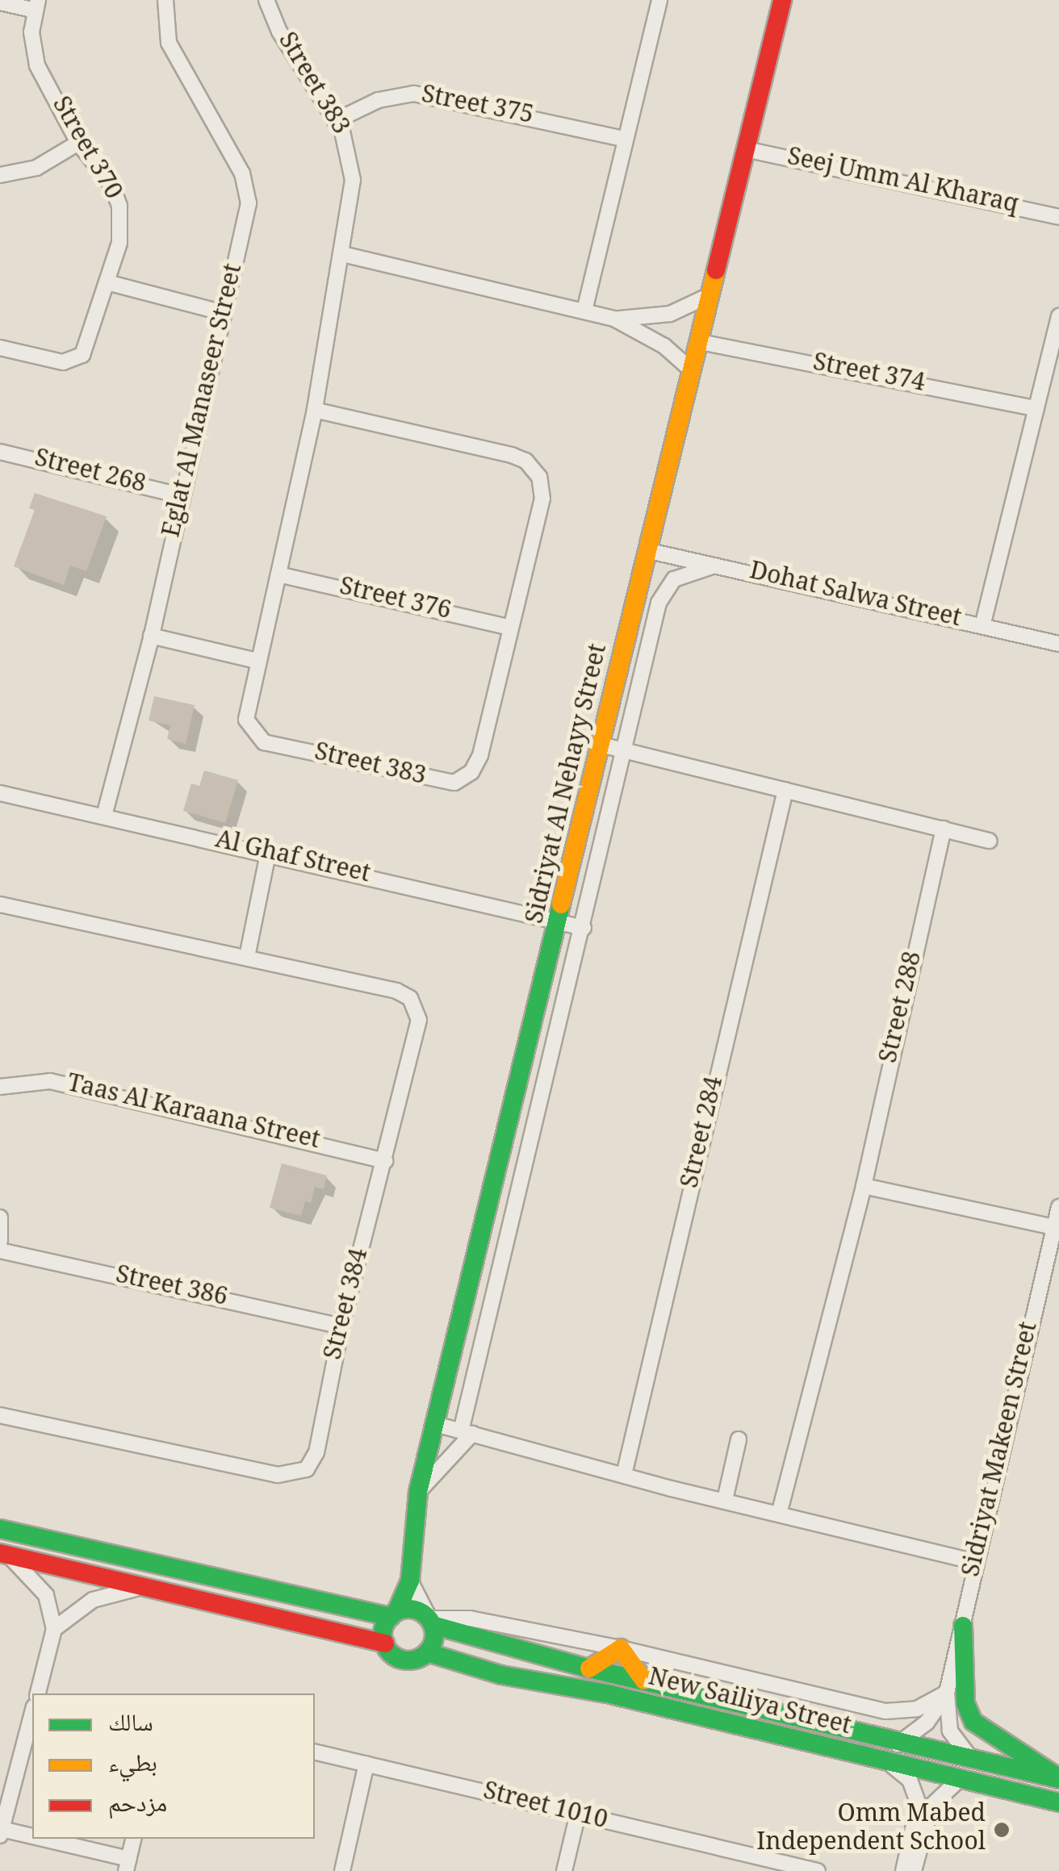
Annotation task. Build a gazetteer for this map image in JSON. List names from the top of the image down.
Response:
{
  "streets": {
    "street": [
      "Street 383",
      "Street 375",
      "Street 370",
      "Seej Umm Al Kharaq",
      "Street 374",
      "Eglat Al Manaseer Street",
      "Street 268",
      "Dohat Salwa Street",
      "Street 376",
      "Sidriyat Al Nehayy Street",
      "Al Ghaf Street",
      "Street 288",
      "Taas Al Karaana Street",
      "Street 284",
      "Street 386",
      "Street 384",
      "Sidriyat Makeen Street",
      "New Sailiya Street",
      "Street 1010"
    ]
  },
  "crossings": [
    ["Street 383", "Street 375"],
    ["Street 383", "Street 376"],
    ["Seej Umm Al Kharaq", "Sidriyat Al Nehayy Street"],
    ["Street 374", "Sidriyat Al Nehayy Street"],
    ["Eglat Al Manaseer Street", "Street 268"],
    ["Eglat Al Manaseer Street", "Al Ghaf Street"],
    ["Dohat Salwa Street", "Sidriyat Al Nehayy Street"],
    ["Sidriyat Al Nehayy Street", "Al Ghaf Street"],
    ["Sidriyat Al Nehayy Street", "New Sailiya Street"],
    ["Taas Al Karaana Street", "Street 384"],
    ["Street 386", "Street 384"],
    ["Sidriyat Makeen Street", "New Sailiya Street"]
  ],
  "places": ["Omm Mabed Independent School"],
  "legend": ["سالك", "بطيء", "مزدحم"]
}
